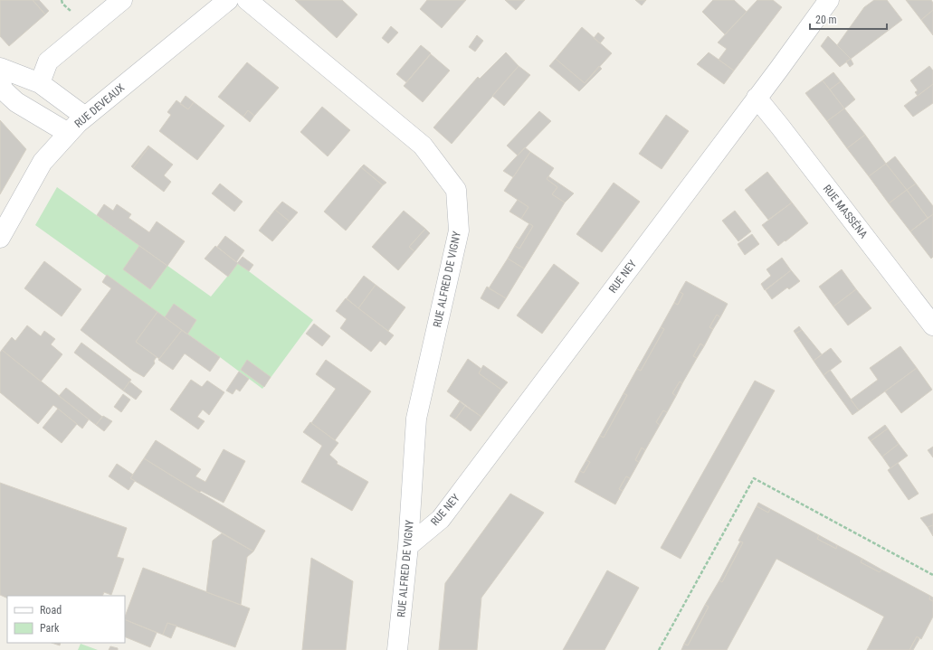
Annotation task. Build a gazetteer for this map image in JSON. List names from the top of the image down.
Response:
{
  "streets": {
    "street": [
      "RUE DEVEAUX",
      "RUE MASSÉNA",
      "RUE NEY",
      "RUE ALFRED DE VIGNY"
    ]
  },
  "crossings": [
    ["RUE MASSÉNA", "RUE NEY"],
    ["RUE NEY", "RUE ALFRED DE VIGNY"]
  ],
  "legend": ["Road", "Park"],
  "scale_bar": "20 m"
}
